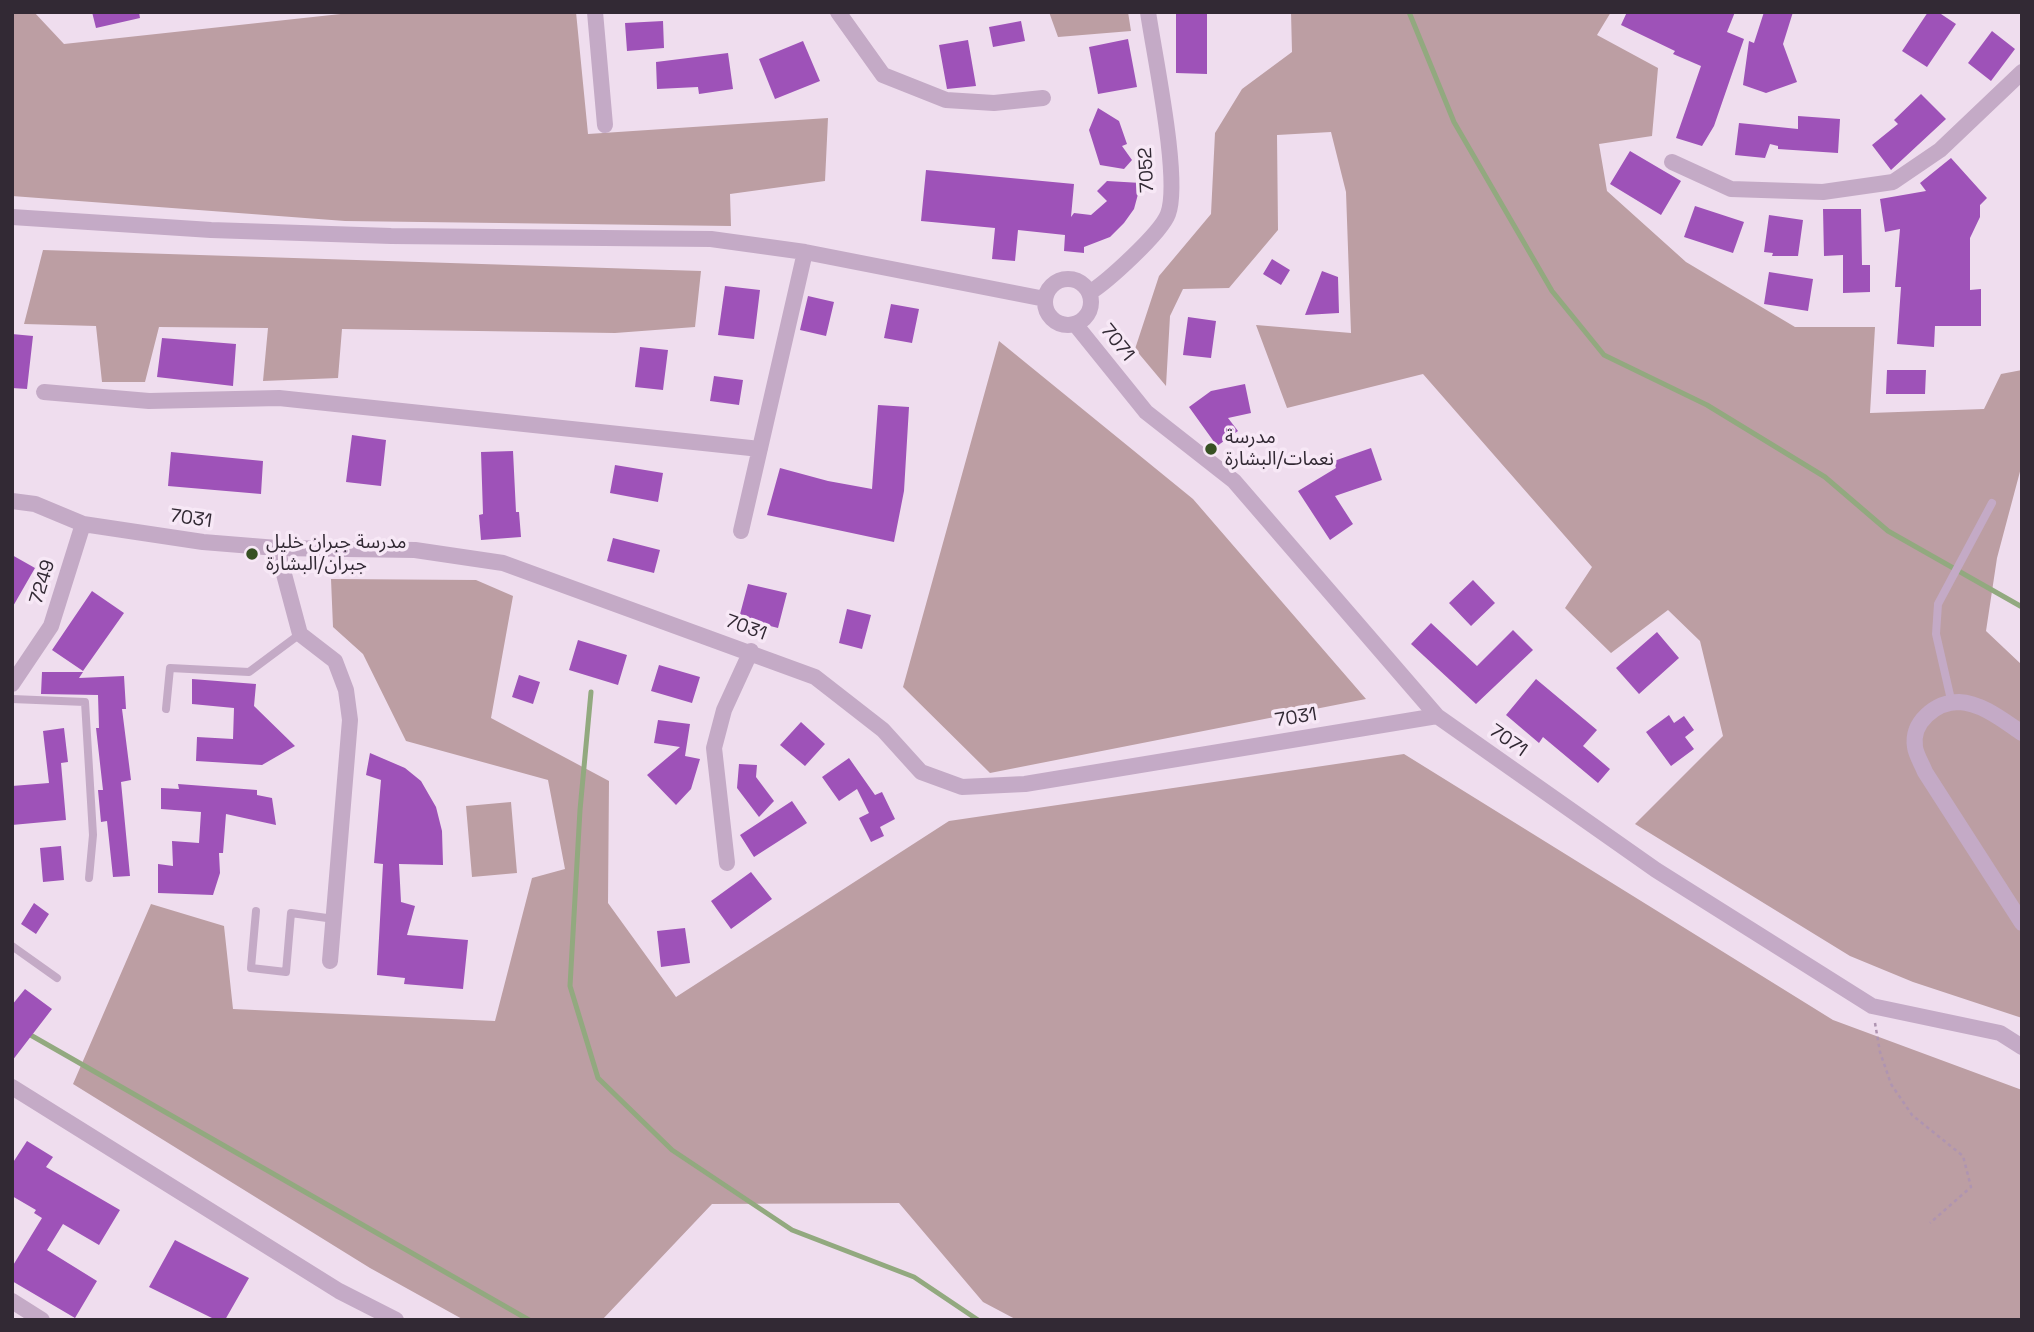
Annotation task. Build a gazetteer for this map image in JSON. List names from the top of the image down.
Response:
{
  "streets": {
    "street": [
      "7052",
      "7071",
      "7031",
      "7249"
    ]
  },
  "crossings": [
    ["7052", "7071"],
    ["7071", "7031"],
    ["7031", "7249"]
  ],
  "places": ["مدرسة نعمات/البشارة", "مدرسة جبران خليل جبران/البشارة"]
}
